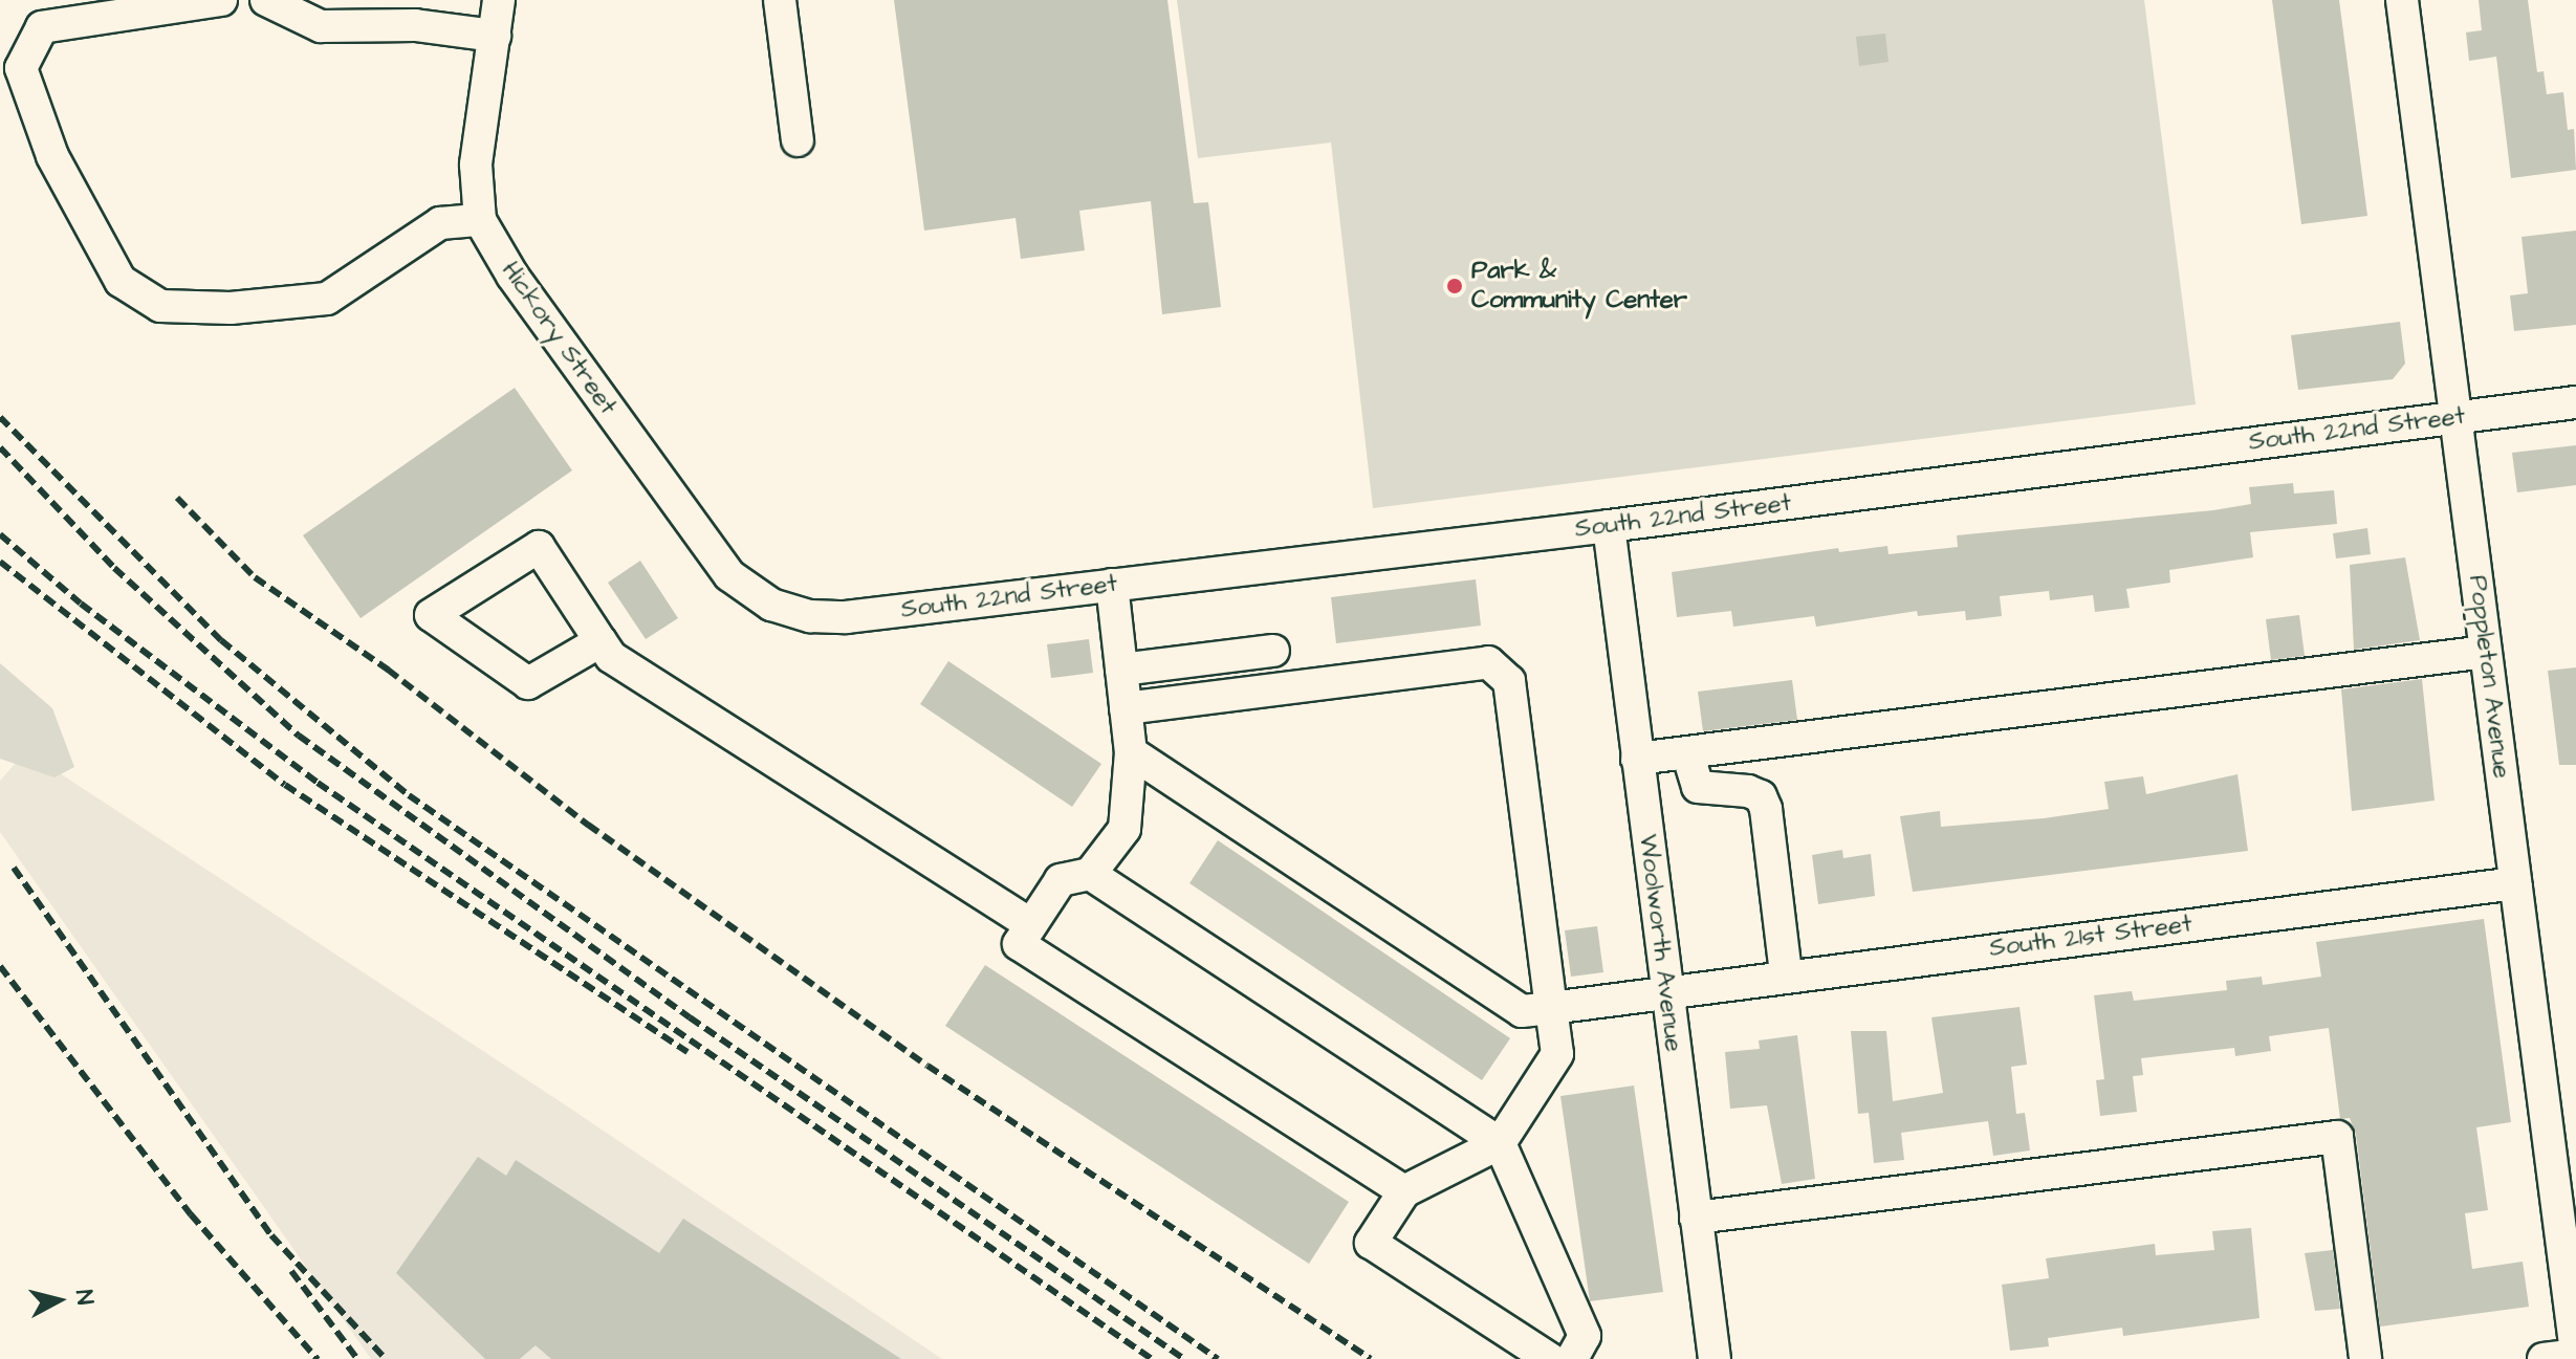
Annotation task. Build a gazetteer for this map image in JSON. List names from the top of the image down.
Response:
{
  "streets": {
    "street": [
      "Hickory Street",
      "South 22nd Street",
      "Poppleton Avenue",
      "South 21st Street",
      "Woolworth Avenue"
    ]
  },
  "crossings": [
    ["Hickory Street", "South 22nd Street"],
    ["South 22nd Street", "Poppleton Avenue"],
    ["South 22nd Street", "Woolworth Avenue"],
    ["Poppleton Avenue", "South 21st Street"],
    ["South 21st Street", "Woolworth Avenue"]
  ],
  "places": ["Park & Community Center"],
  "north": "right"
}
